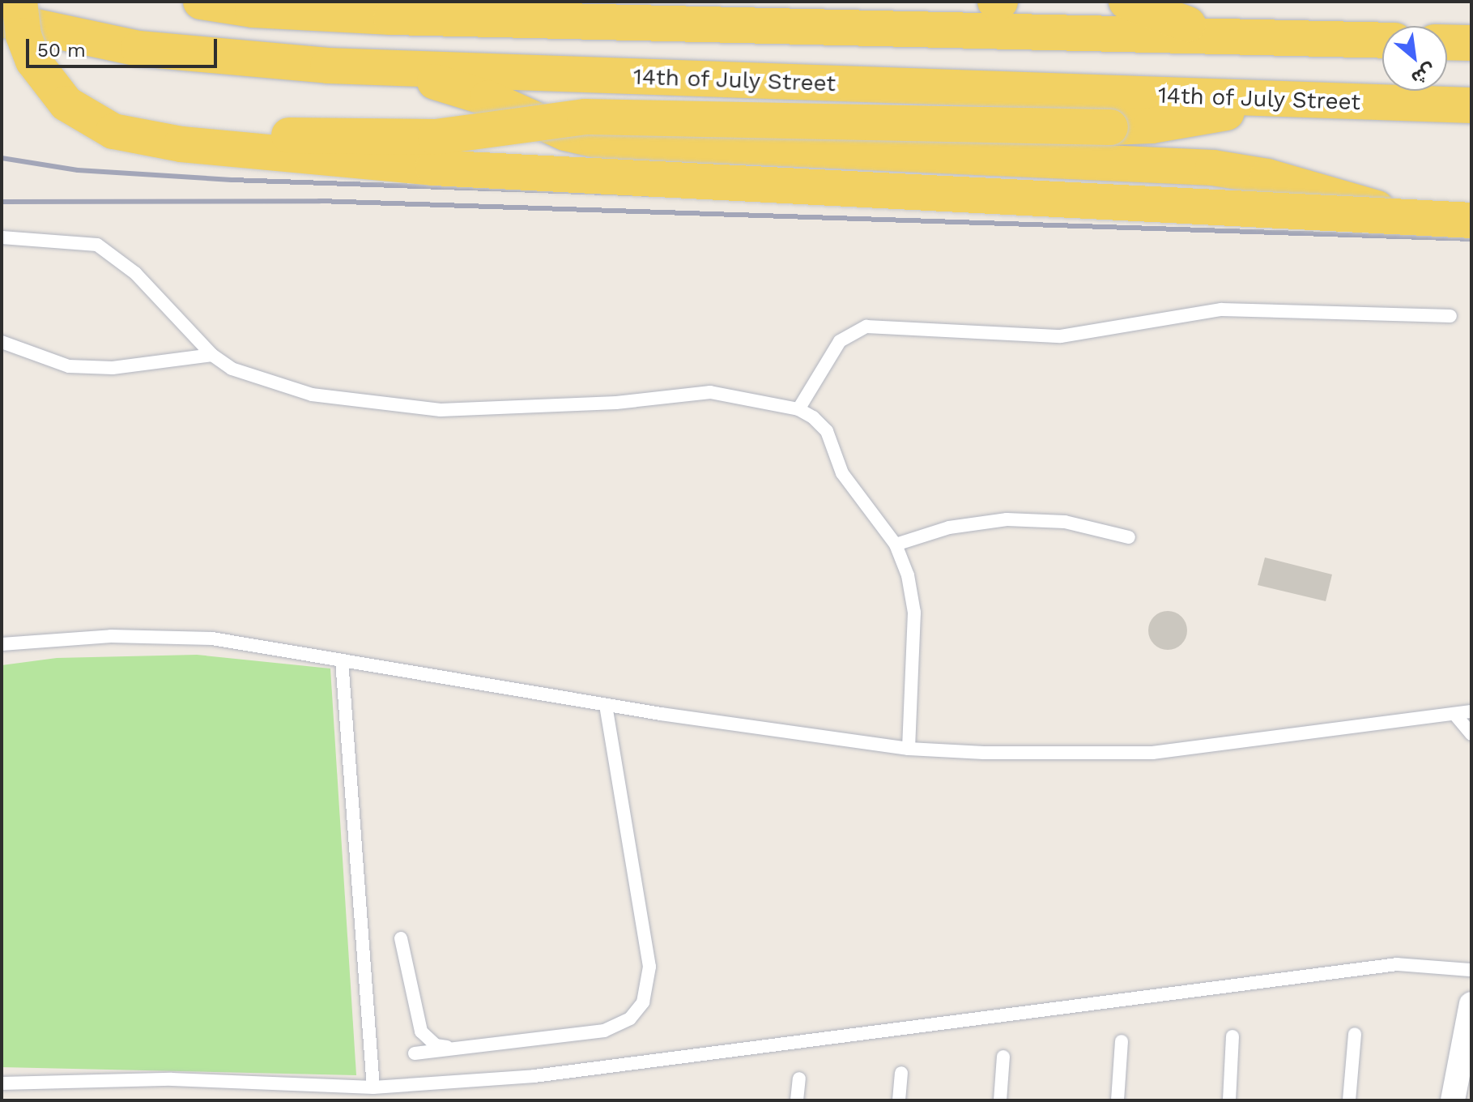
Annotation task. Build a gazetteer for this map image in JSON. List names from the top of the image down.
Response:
{
  "streets": {
    "main road": ["14th of July Street"]
  },
  "scale_bar": "50 m",
  "north": "bottom right"
}
